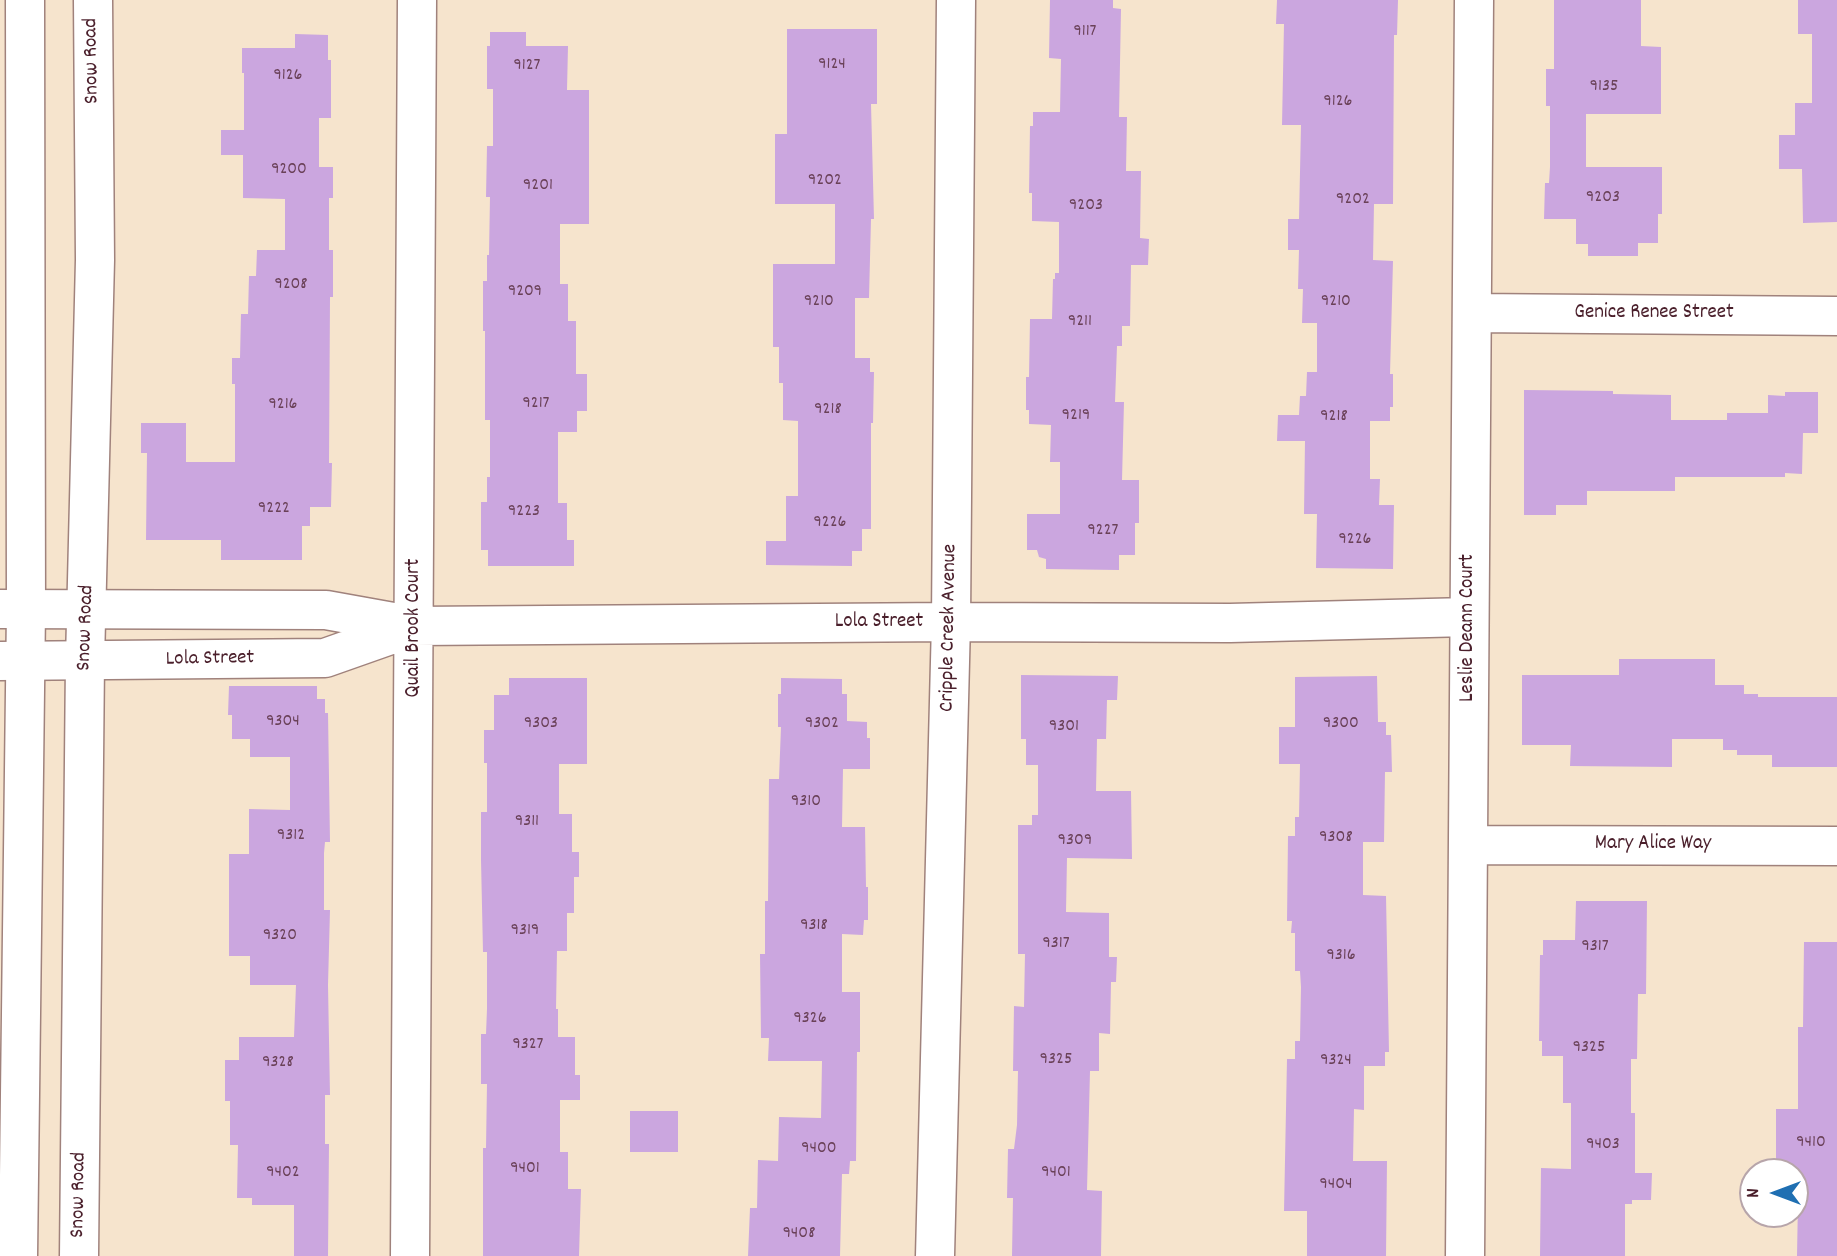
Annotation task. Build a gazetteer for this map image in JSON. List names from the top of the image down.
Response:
{
  "streets": {
    "street": [
      "Snow Road",
      "Genice Renee Street",
      "Lola Street",
      "Quail Brook Court",
      "Cripple Creek Avenue",
      "Leslie Deann Court",
      "Mary Alice Way"
    ]
  },
  "crossings": [
    ["Snow Road", "Lola Street"],
    ["Genice Renee Street", "Leslie Deann Court"],
    ["Lola Street", "Quail Brook Court"],
    ["Lola Street", "Cripple Creek Avenue"],
    ["Lola Street", "Leslie Deann Court"],
    ["Leslie Deann Court", "Mary Alice Way"]
  ],
  "house_numbers": [
    "9117",
    "9124",
    "9127",
    "9126",
    "9135",
    "9126",
    "9200",
    "9202",
    "9201",
    "9203",
    "9202",
    "9203",
    "9208",
    "9209",
    "9210",
    "9210",
    "9211",
    "9217",
    "9216",
    "9218",
    "9219",
    "9218",
    "9222",
    "9223",
    "9226",
    "9227",
    "9226",
    "9304",
    "9303",
    "9302",
    "9300",
    "9301",
    "9310",
    "9311",
    "9312",
    "9308",
    "9309",
    "9318",
    "9319",
    "9320",
    "9317",
    "9317",
    "9316",
    "9326",
    "9327",
    "9325",
    "9325",
    "9324",
    "9328",
    "9410",
    "9403",
    "9400",
    "9401",
    "9402",
    "9401",
    "9404",
    "9408"
  ],
  "north": "left"
}
